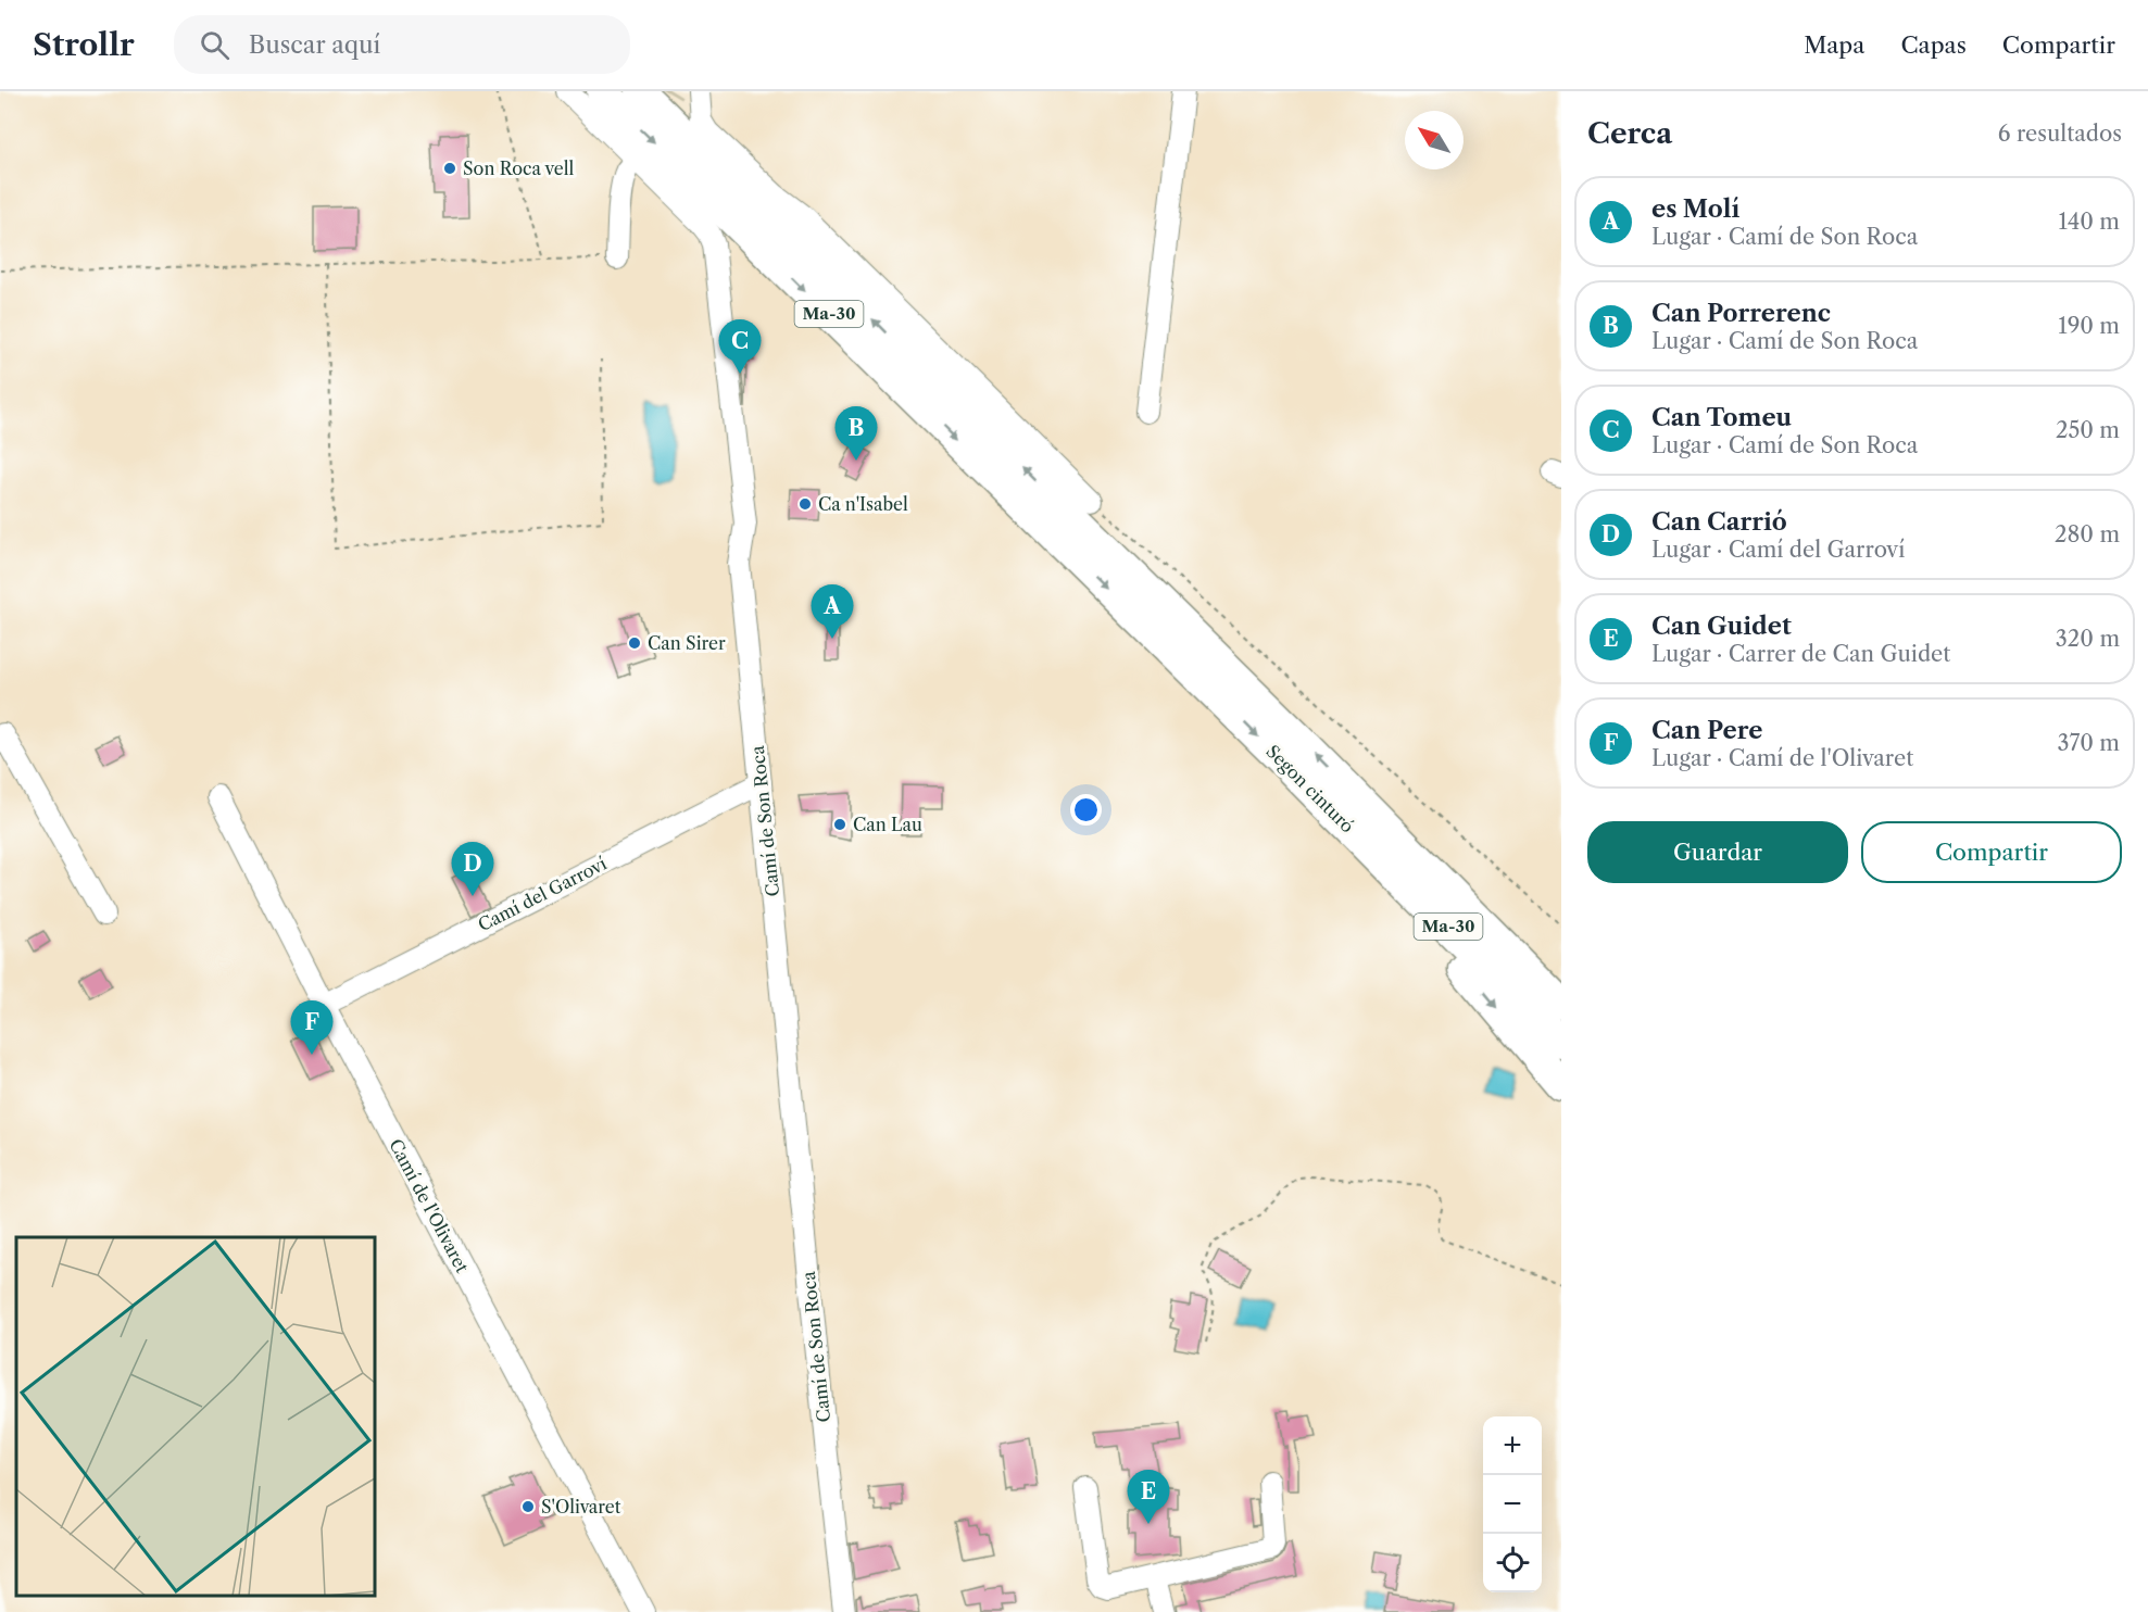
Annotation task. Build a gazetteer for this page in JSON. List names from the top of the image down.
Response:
{
  "streets": {
    "highway": ["Ma-30", "Segon cinturó"],
    "street": ["Camí de Son Roca", "Camí del Garroví", "Camí de l'Olivaret"]
  },
  "crossings": [
    ["Camí de Son Roca", "Camí del Garroví"],
    ["Camí del Garroví", "Camí de l'Olivaret"]
  ],
  "places": [
    "Son Roca vell",
    "Ca n'Isabel",
    "Can Sirer",
    "Can Lau",
    "S'Olivaret"
  ],
  "north": "top left",
  "page": {
    "header": "Strollr",
    "search": "Buscar aquí",
    "nav": ["Mapa", "Capas", "Compartir"],
    "heading": ["Cerca", "6 resultados"],
    "list": [
      {
        "mark": "A",
        "name": "es Molí",
        "note": "Lugar · Camí de Son Roca",
        "value": "140 m"
      },
      {
        "mark": "B",
        "name": "Can Porrerenc",
        "note": "Lugar · Camí de Son Roca",
        "value": "190 m"
      },
      {
        "mark": "C",
        "name": "Can Tomeu",
        "note": "Lugar · Camí de Son Roca",
        "value": "250 m"
      },
      {
        "mark": "D",
        "name": "Can Carrió",
        "note": "Lugar · Camí del Garroví",
        "value": "280 m"
      },
      {
        "mark": "E",
        "name": "Can Guidet",
        "note": "Lugar · Carrer de Can Guidet",
        "value": "320 m"
      },
      {
        "mark": "F",
        "name": "Can Pere",
        "note": "Lugar · Camí de l'Olivaret",
        "value": "370 m"
      }
    ],
    "pins": [
      "C",
      "B",
      "A",
      "D",
      "F",
      "E"
    ],
    "buttons": ["Guardar", "Compartir"],
    "map_buttons": ["+", "−"]
  }
}
